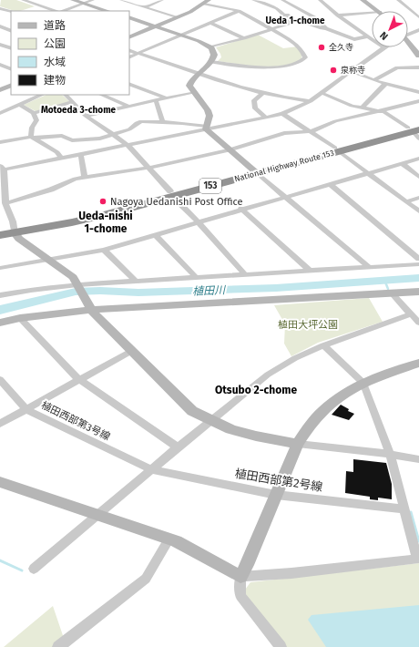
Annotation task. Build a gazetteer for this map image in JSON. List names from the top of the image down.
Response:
{
  "streets": {
    "highway": ["National Highway Route 153", "153"],
    "street": ["植田西部第3号線", "植田西部第2号線"]
  },
  "crossings": [
    ["植田西部第3号線", "植田西部第2号線"]
  ],
  "districts": [
    "Ueda 1-chome",
    "Motoeda 3-chome",
    "Ueda-nishi 1-chome",
    "Otsubo 2-chome"
  ],
  "water": ["植田川"],
  "parks": ["植田大坪公園"],
  "places": ["全久寺", "泉称寺", "Nagoya Uedanishi Post Office"],
  "legend": [
    "道路",
    "公園",
    "水域",
    "建物"
  ],
  "north": "bottom left"
}
